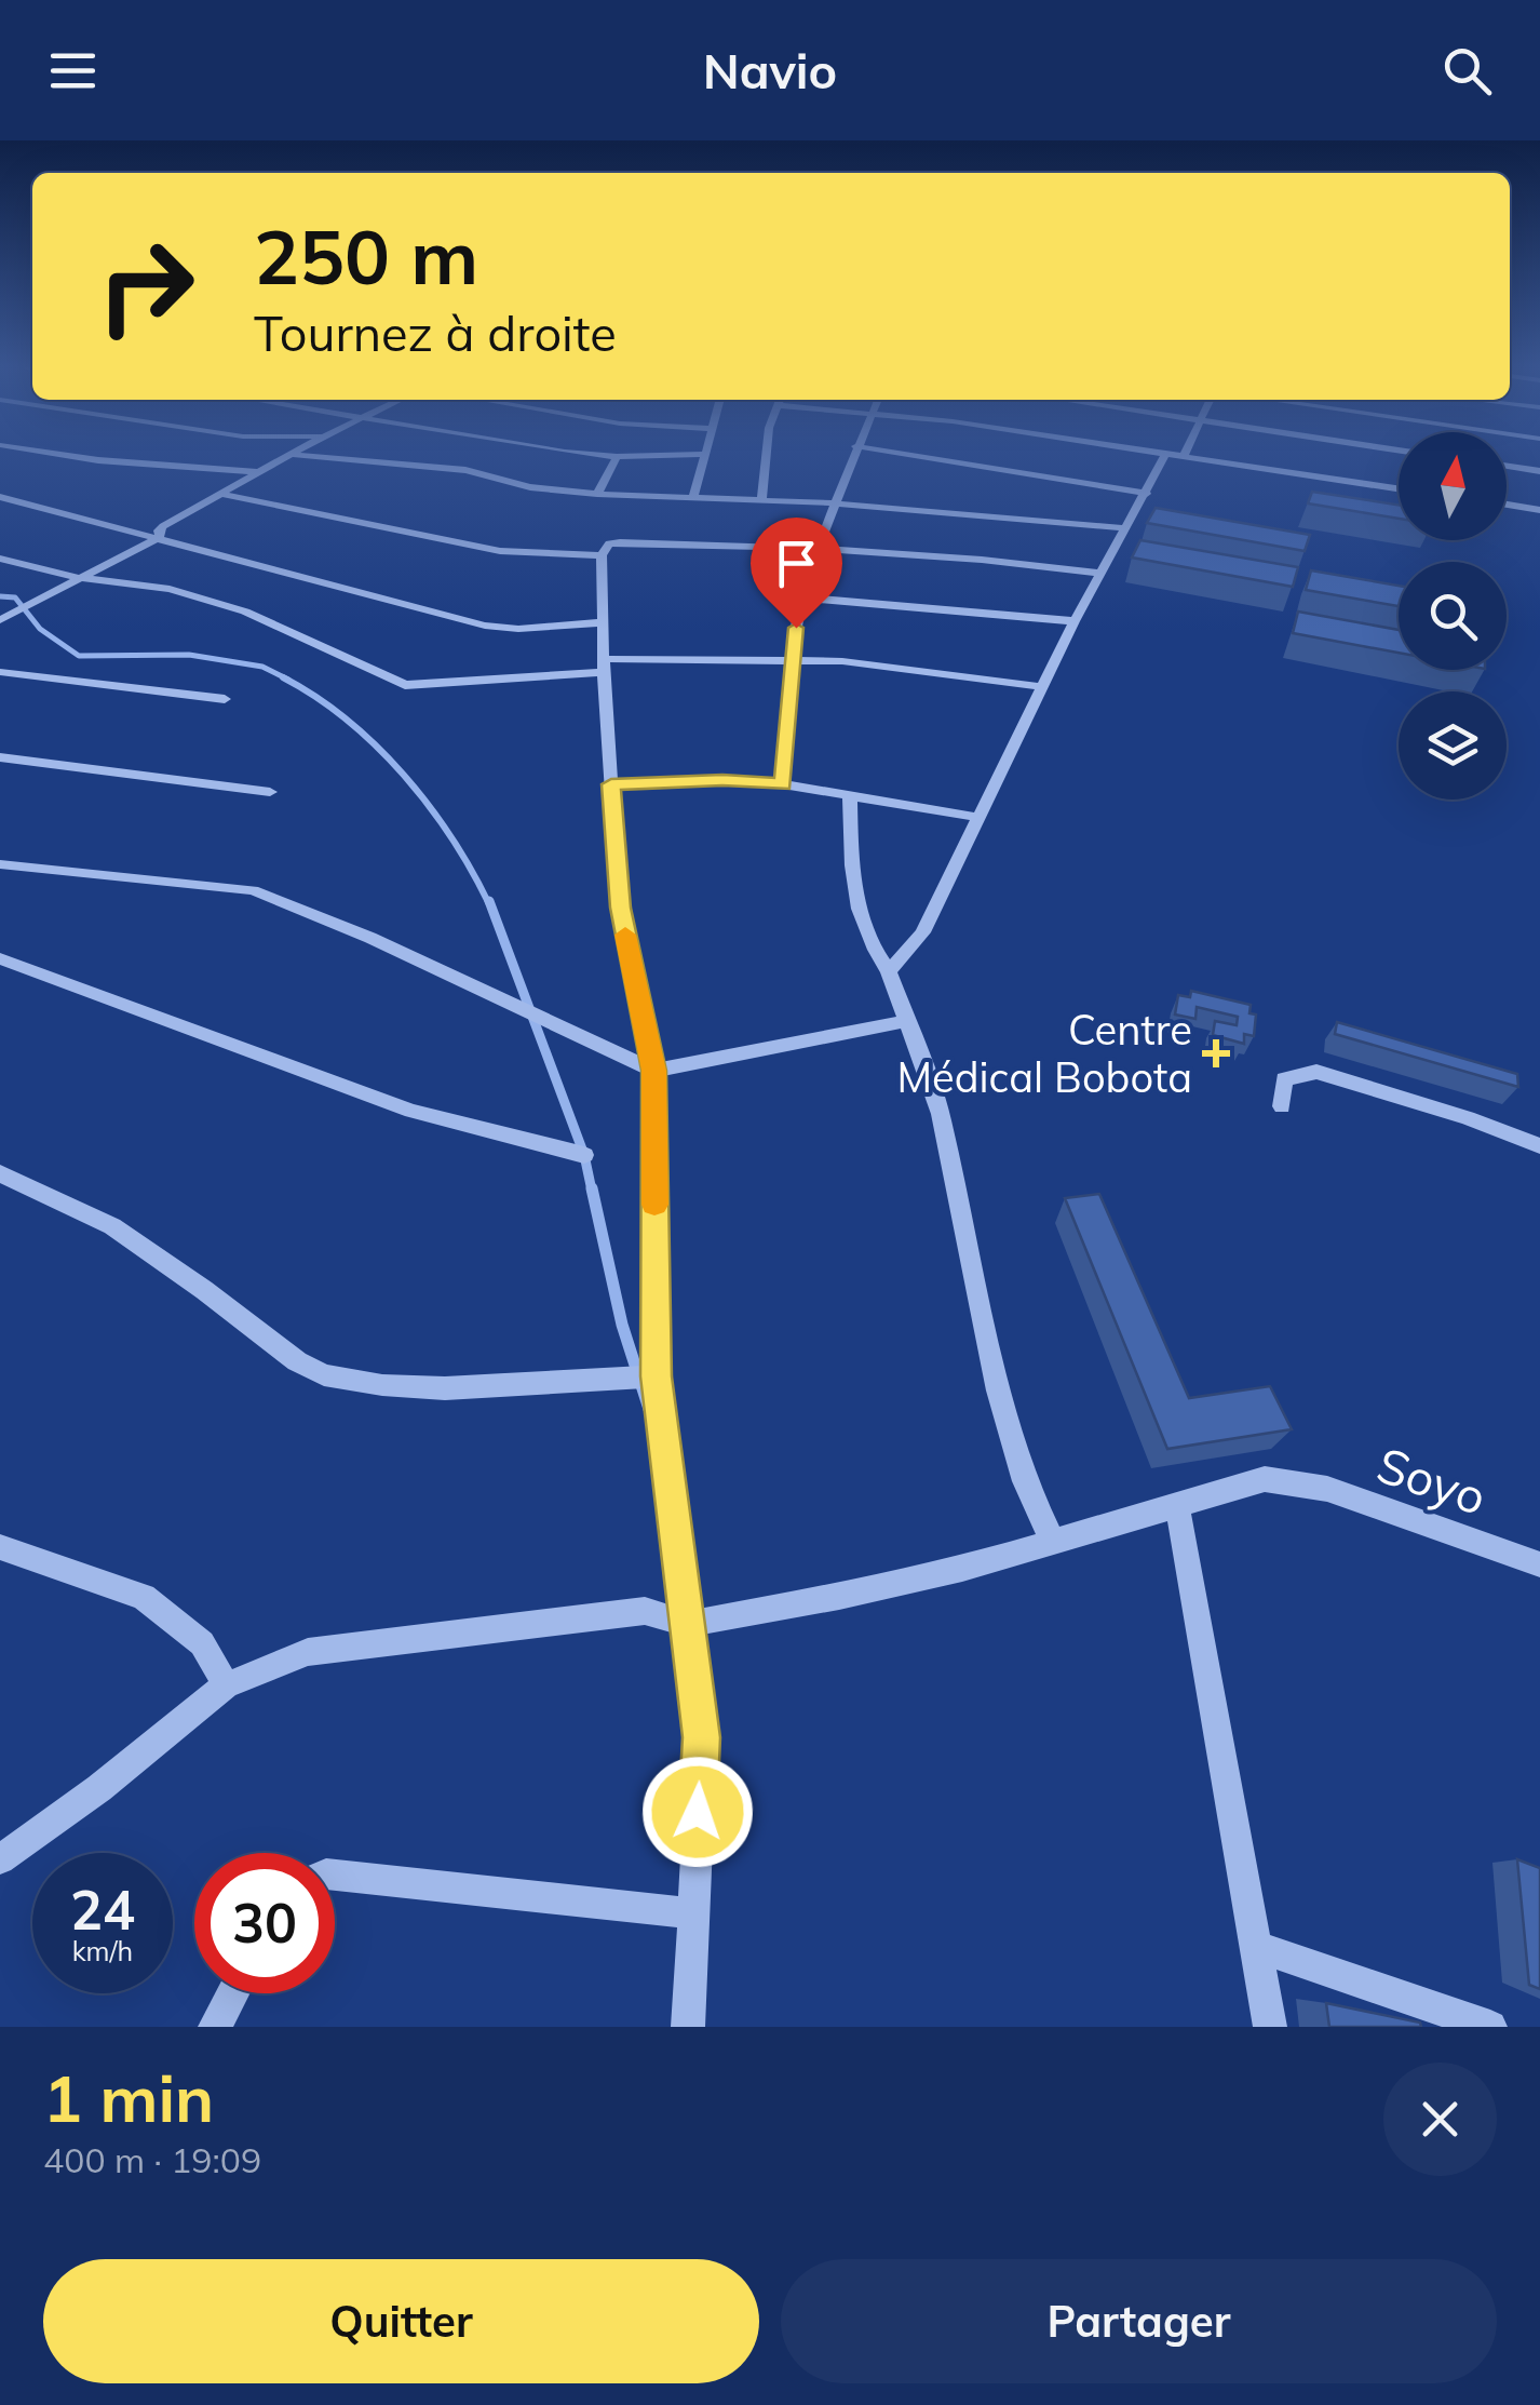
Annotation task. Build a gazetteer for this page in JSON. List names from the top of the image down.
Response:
{
  "streets": {
    "street": ["Soyo"]
  },
  "places": {
    "health": ["Centre Médical Bobota"]
  },
  "north": "top",
  "page": {
    "header": "Navio",
    "turn": ["250 m", "Tournez à droite"],
    "speed": "24 km/h",
    "limit": "30",
    "heading": ["1 min", "400 m · 19:09"],
    "buttons": ["Quitter", "Partager"]
  }
}
